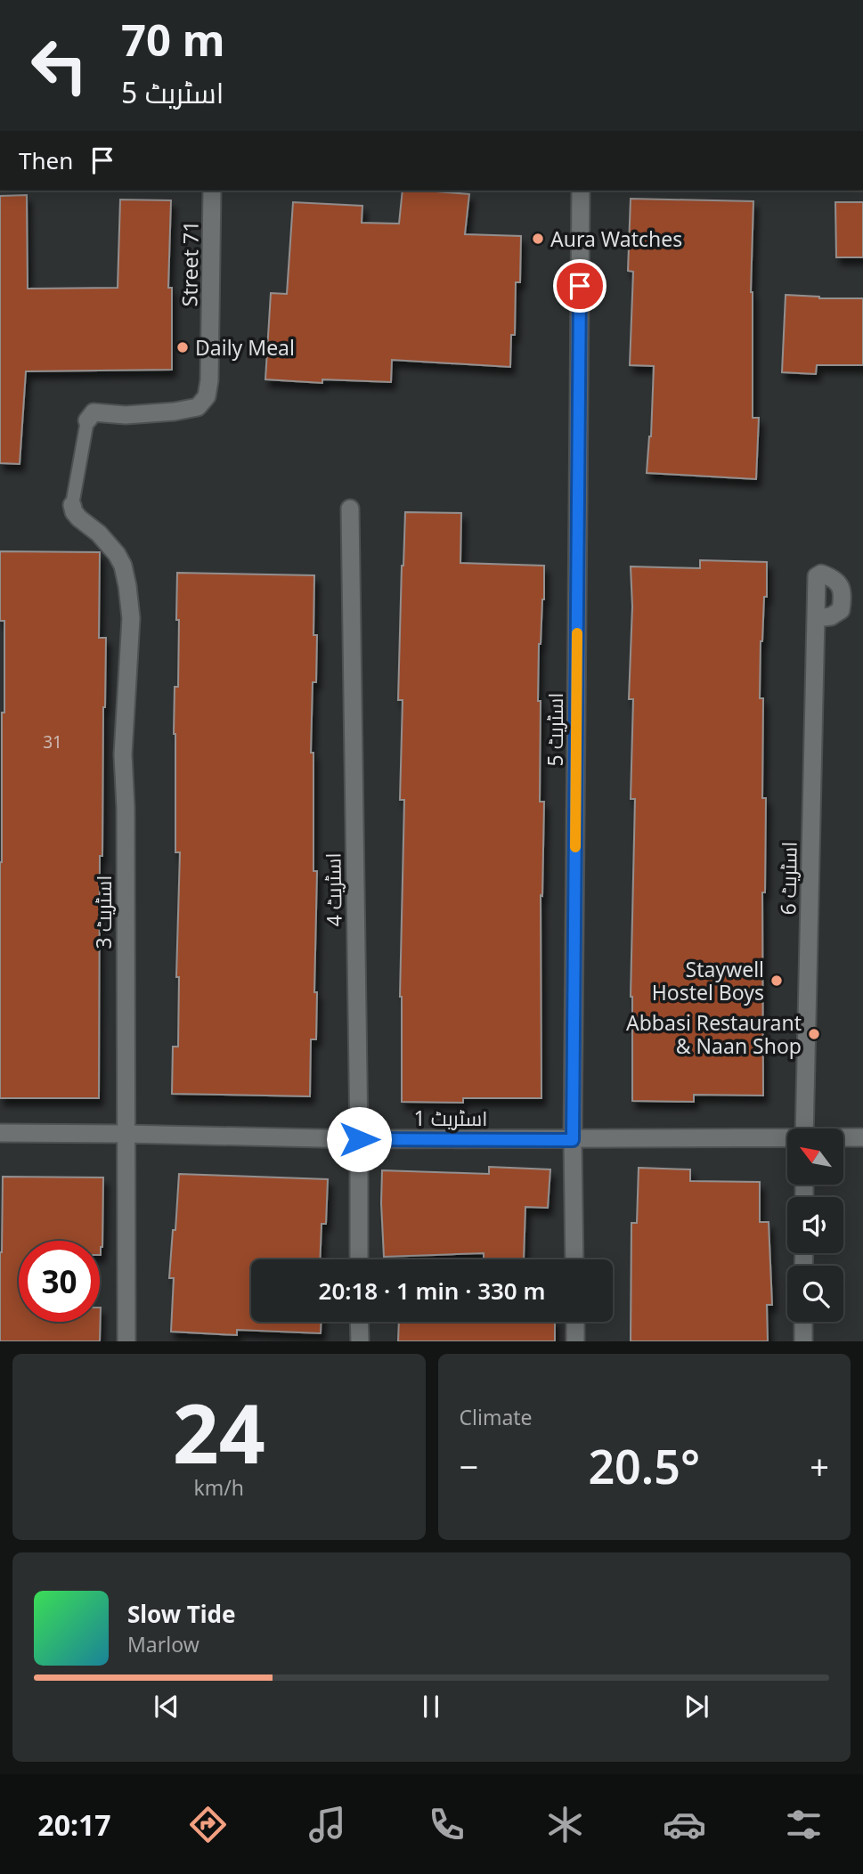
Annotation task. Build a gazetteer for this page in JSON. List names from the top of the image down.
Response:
{
  "streets": {
    "street": [
      "Street 71",
      "اسٹریٹ 5",
      "اسٹریٹ 6",
      "اسٹریٹ 4",
      "اسٹریٹ 3",
      "اسٹریٹ 1"
    ]
  },
  "crossings": [
    ["اسٹریٹ 5", "اسٹریٹ 1"],
    ["اسٹریٹ 4", "اسٹریٹ 1"],
    ["اسٹریٹ 3", "اسٹریٹ 1"]
  ],
  "places": [
    "Aura Watches",
    "Daily Meal",
    "Staywell Hostel Boys",
    "Abbasi Restaurant & Naan Shop"
  ],
  "house_numbers": ["31"],
  "north": "top left",
  "page": {
    "turn": ["70 m", "اسٹریٹ 5"],
    "then": "Then",
    "limit": "30",
    "trip": "20:18 · 1 min · 330 m",
    "tile": [
      ["24", "km/h"],
      "Climate"
    ],
    "heat": ["−", "20.5°", "+"],
    "song": ["Slow Tide", "Marlow"],
    "tabs": "20:17"
  }
}
